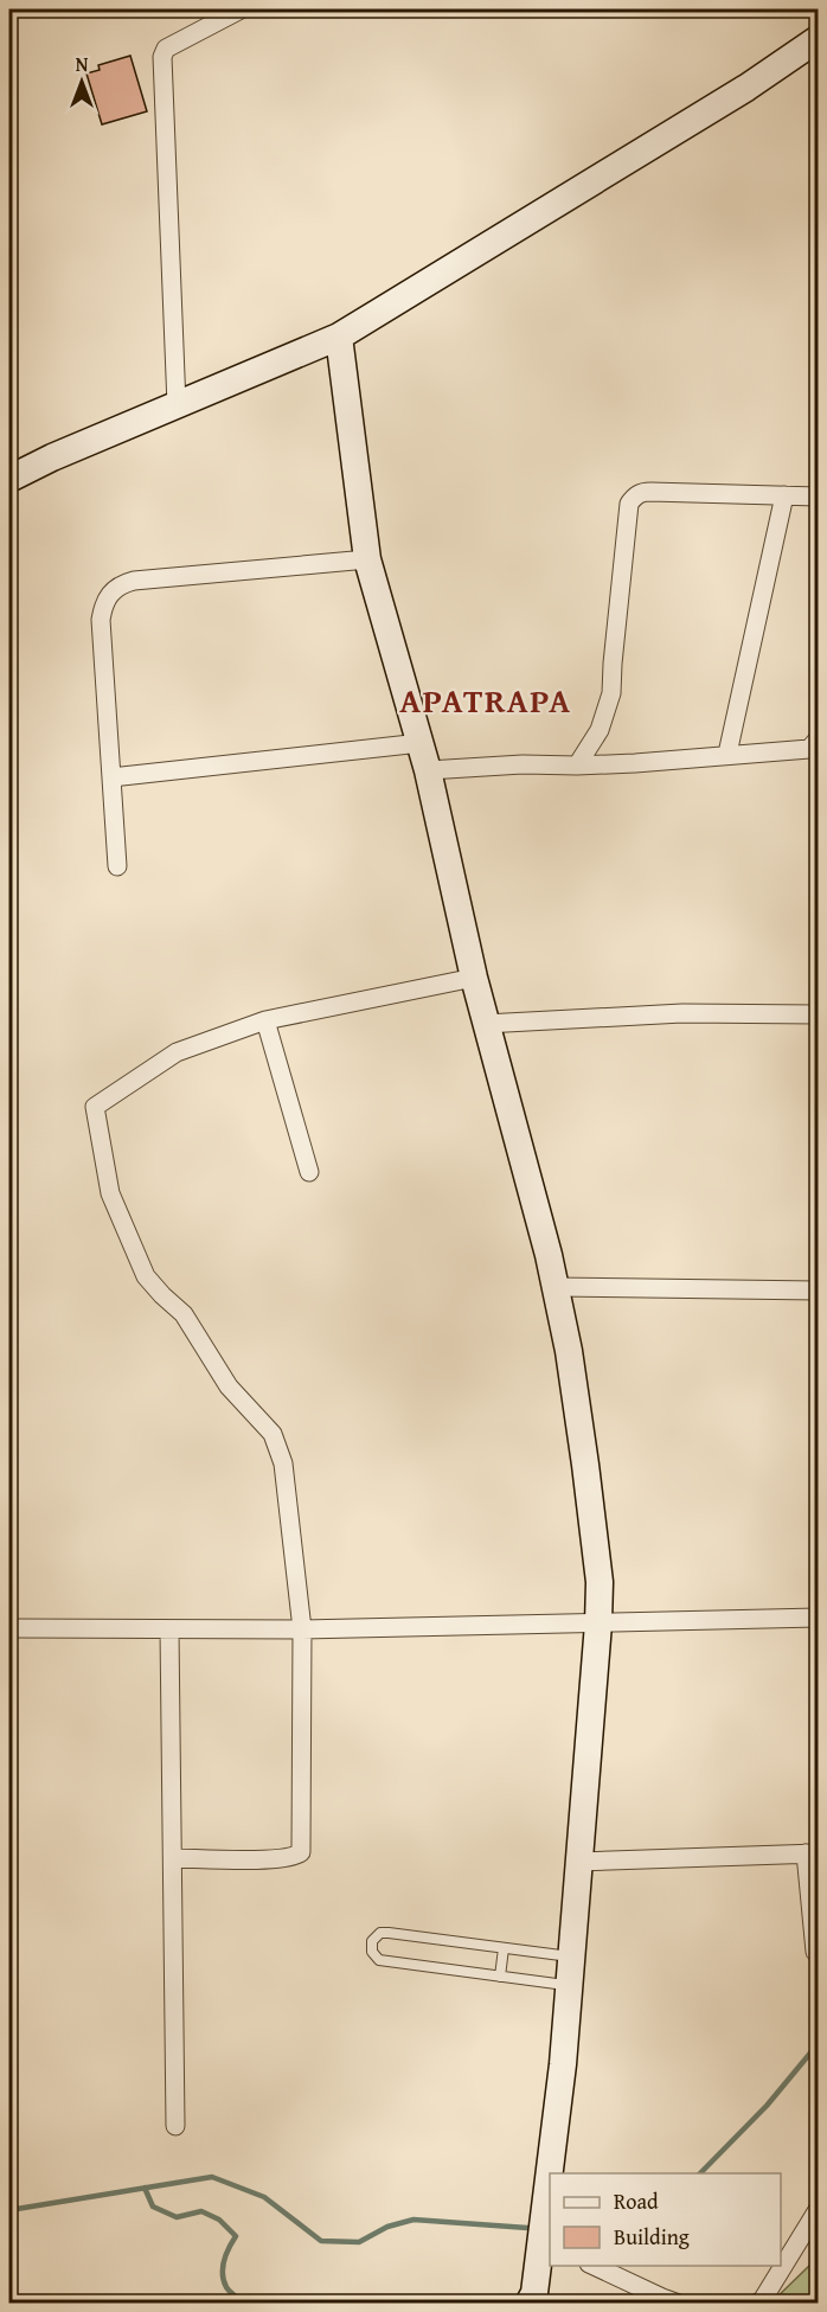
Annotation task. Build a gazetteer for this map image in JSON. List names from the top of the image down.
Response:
{
  "districts": ["APATRAPA"],
  "legend": ["Road", "Building"],
  "north": "top"
}
